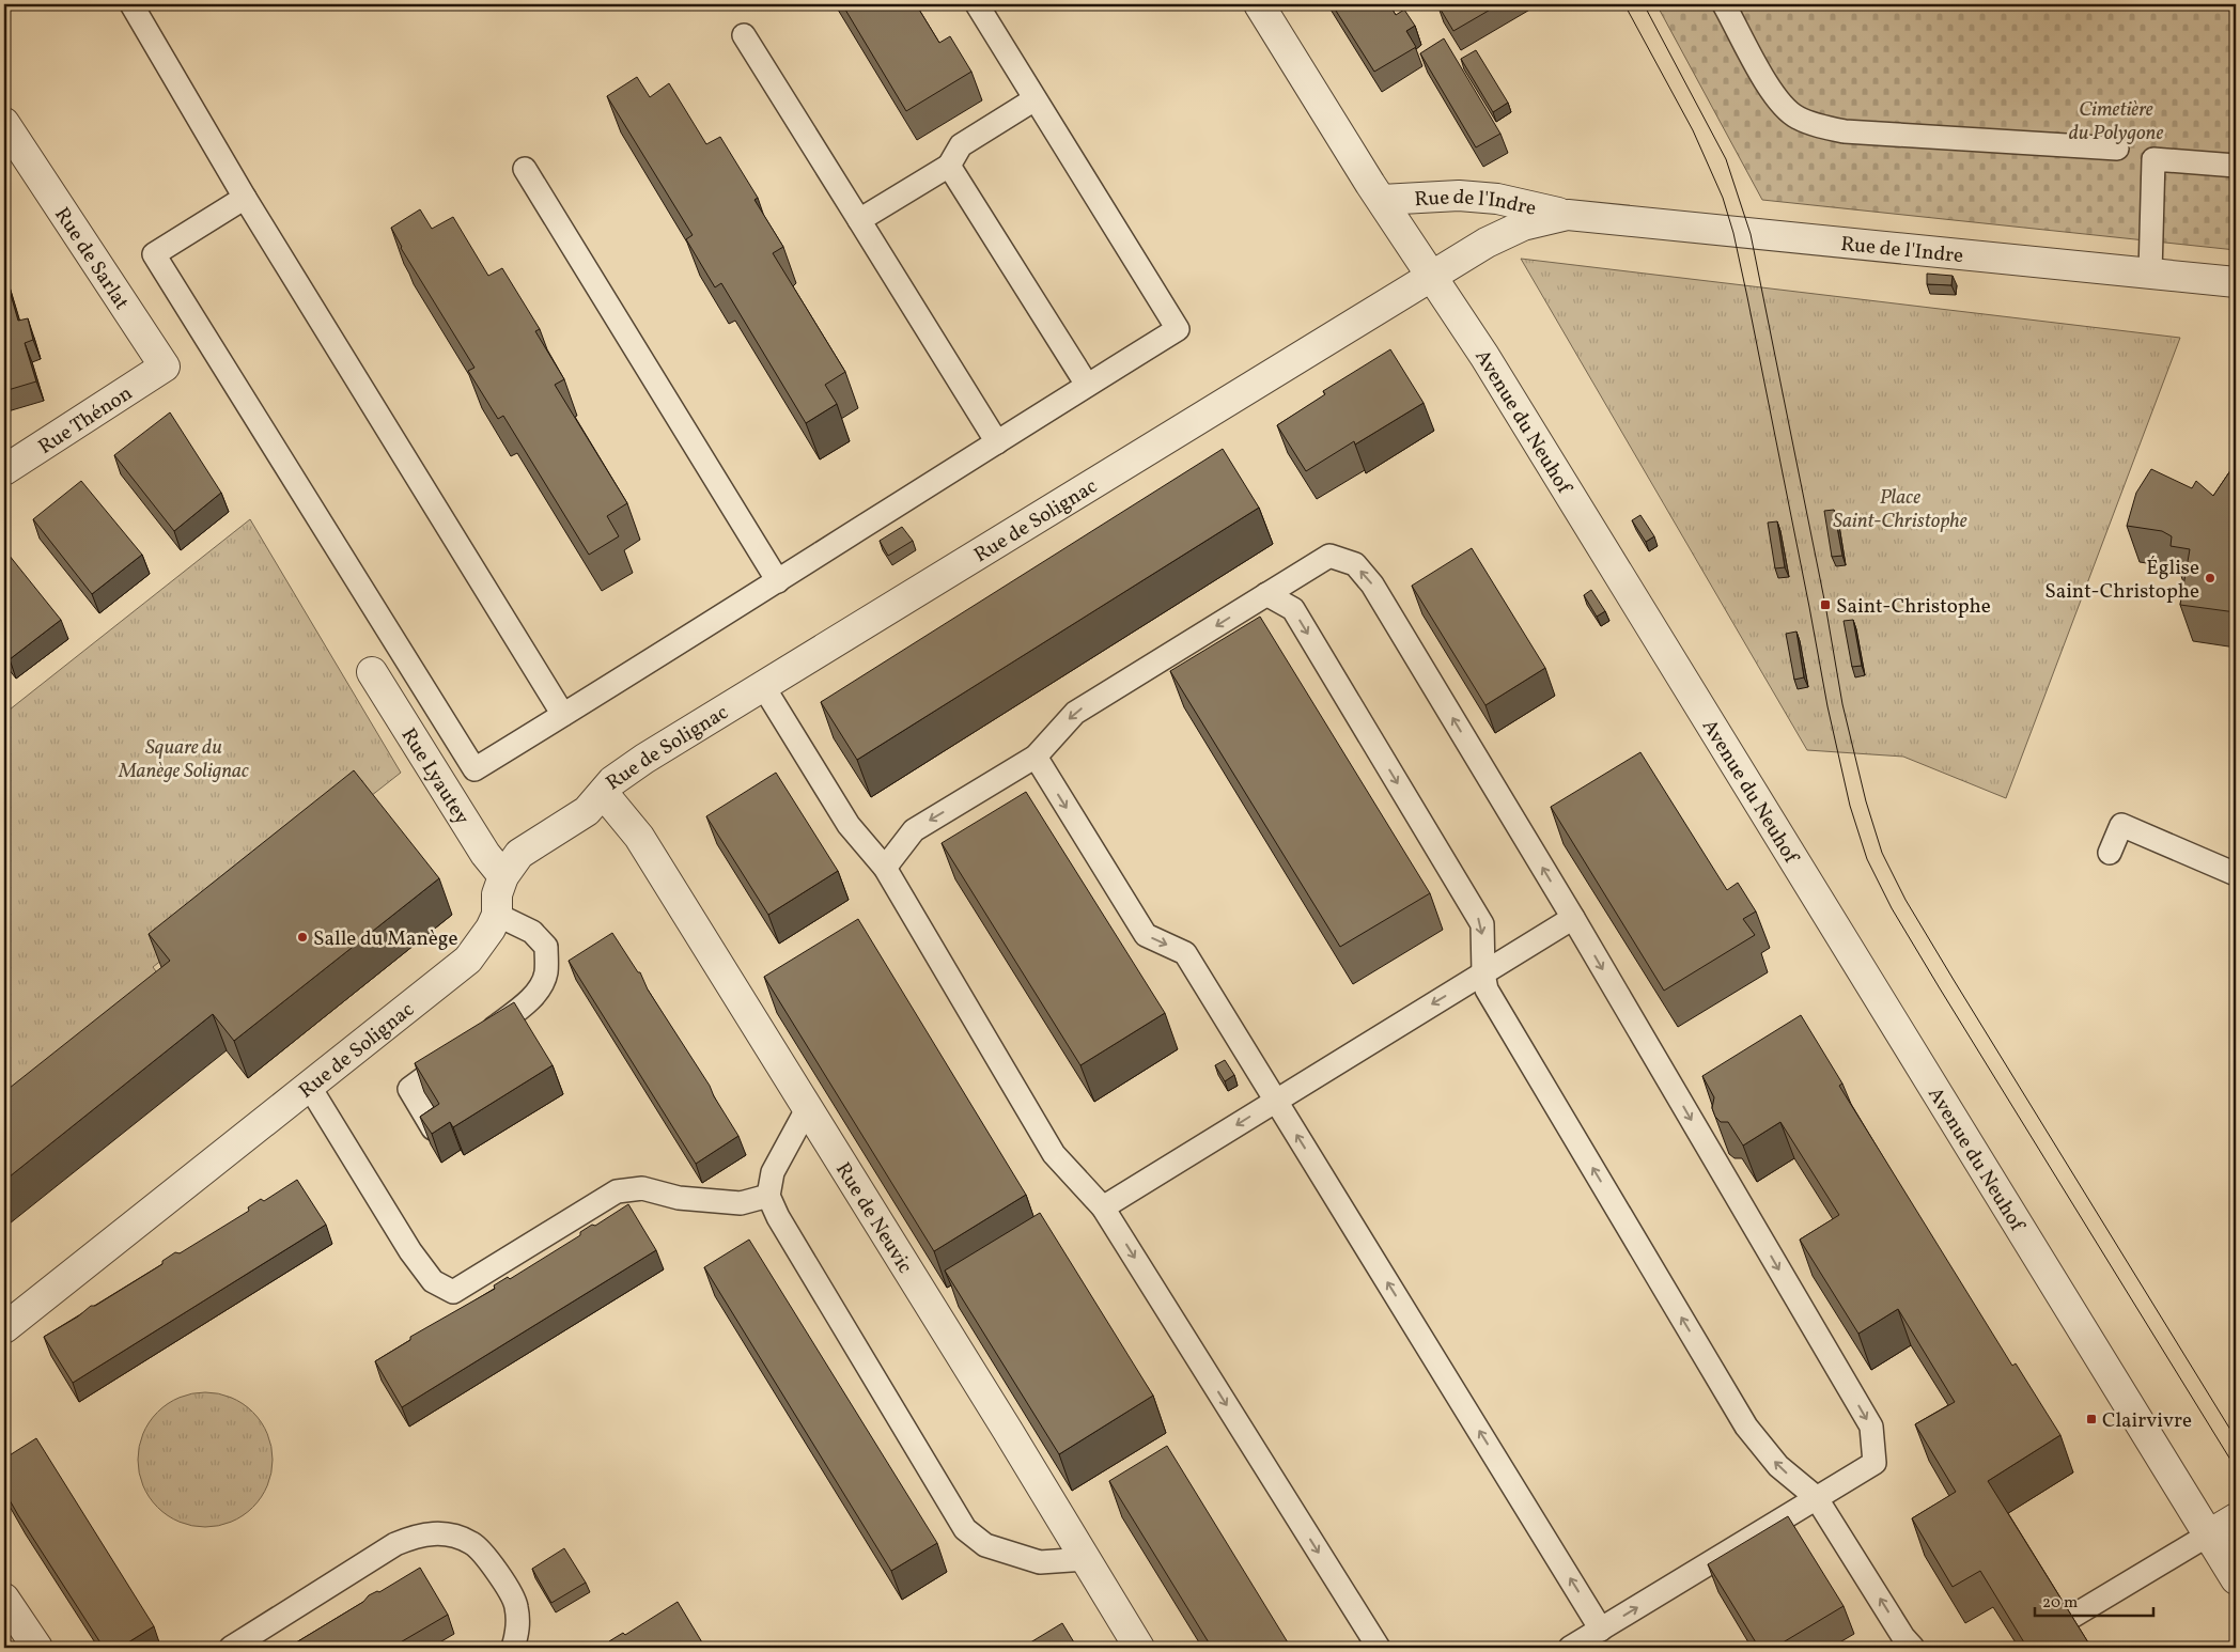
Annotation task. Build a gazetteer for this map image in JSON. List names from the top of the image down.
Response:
{
  "streets": {
    "street": [
      "Rue de l'Indre",
      "Rue de Sarlat",
      "Rue Thénon",
      "Avenue du Neuhof",
      "Rue de Solignac",
      "Rue Lyautey",
      "Rue de Neuvic"
    ]
  },
  "crossings": [
    ["Rue de l'Indre", "Avenue du Neuhof"],
    ["Rue de l'Indre", "Rue de Solignac"],
    ["Rue de Sarlat", "Rue Thénon"],
    ["Avenue du Neuhof", "Rue de Solignac"],
    ["Rue de Solignac", "Rue Lyautey"],
    ["Rue de Solignac", "Rue de Neuvic"]
  ],
  "parks": ["Cimetière du Polygone", "Place Saint-Christophe", "Square du Manège Solignac"],
  "places": {
    "other": ["Église Saint-Christophe", "Salle du Manège"],
    "transit": ["Saint-Christophe", "Clairvivre"]
  },
  "scale_bar": "20 m"
}
